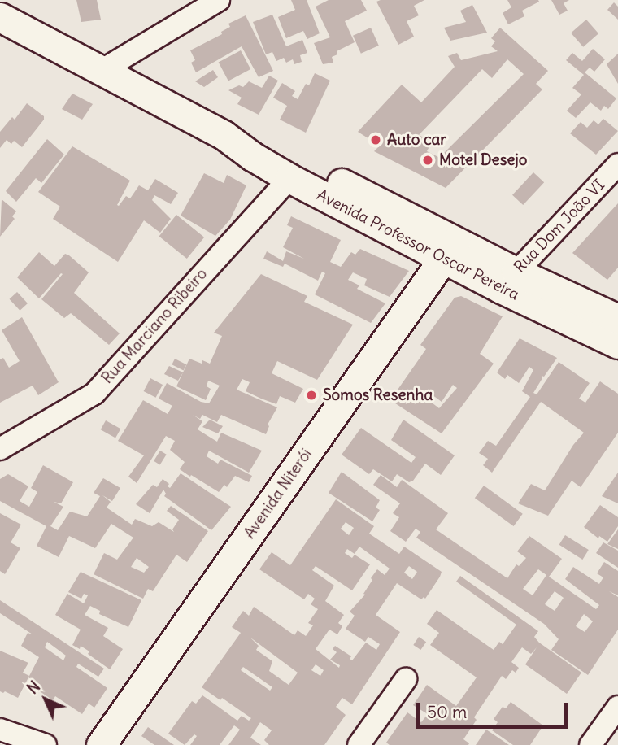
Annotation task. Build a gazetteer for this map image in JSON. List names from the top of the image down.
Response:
{
  "streets": {
    "main road": ["Avenida Professor Oscar Pereira", "Avenida Niterói"],
    "street": ["Rua Dom João VI", "Rua Marciano Ribeiro"]
  },
  "crossings": [
    ["Rua Dom João VI", "Avenida Professor Oscar Pereira"],
    ["Avenida Professor Oscar Pereira", "Rua Marciano Ribeiro"],
    ["Avenida Professor Oscar Pereira", "Avenida Niterói"]
  ],
  "places": ["Auto car", "Motel Desejo", "Somos Resenha"],
  "scale_bar": "50 m",
  "north": "top left"
}
